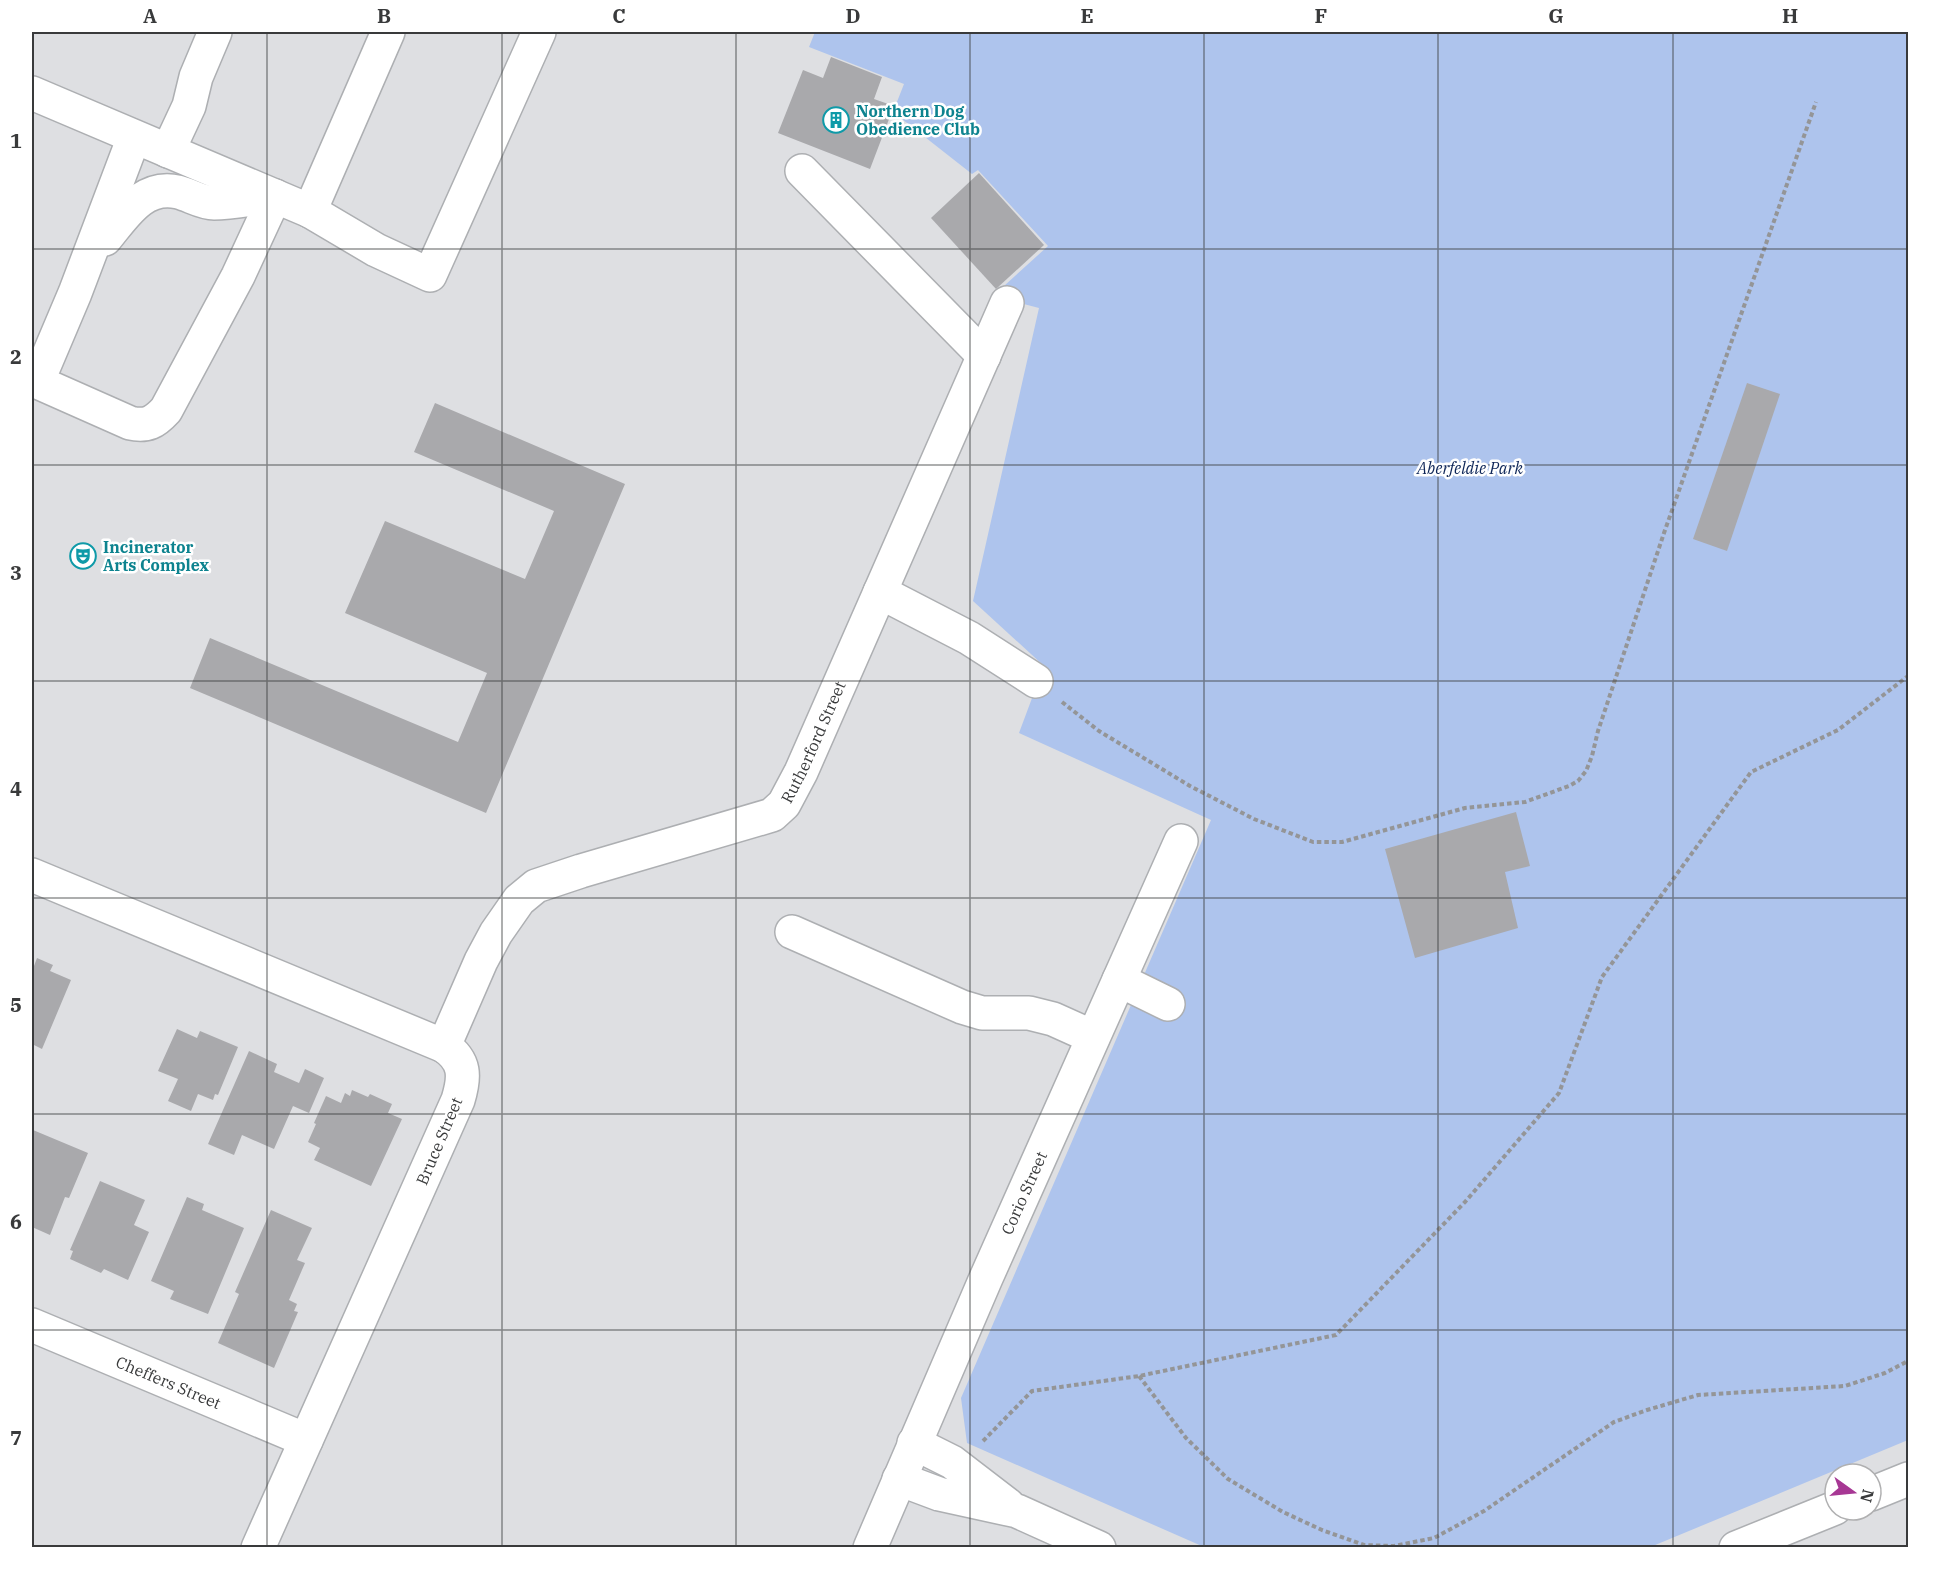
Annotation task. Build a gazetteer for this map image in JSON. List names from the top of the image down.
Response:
{
  "streets": {
    "street": [
      "Rutherford Street",
      "Bruce Street",
      "Corio Street",
      "Cheffers Street"
    ]
  },
  "crossings": [
    ["Rutherford Street", "Bruce Street"],
    ["Bruce Street", "Cheffers Street"]
  ],
  "parks": ["Aberfeldie Park"],
  "places": {
    "building": ["Northern Dog Obedience Club"],
    "theatre": ["Incinerator Arts Complex"]
  },
  "north": "right",
  "grid": {
    "columns": [
      "A",
      "B",
      "C",
      "D",
      "E",
      "F",
      "G",
      "H"
    ],
    "rows": [
      "1",
      "2",
      "3",
      "4",
      "5",
      "6",
      "7"
    ]
  }
}
